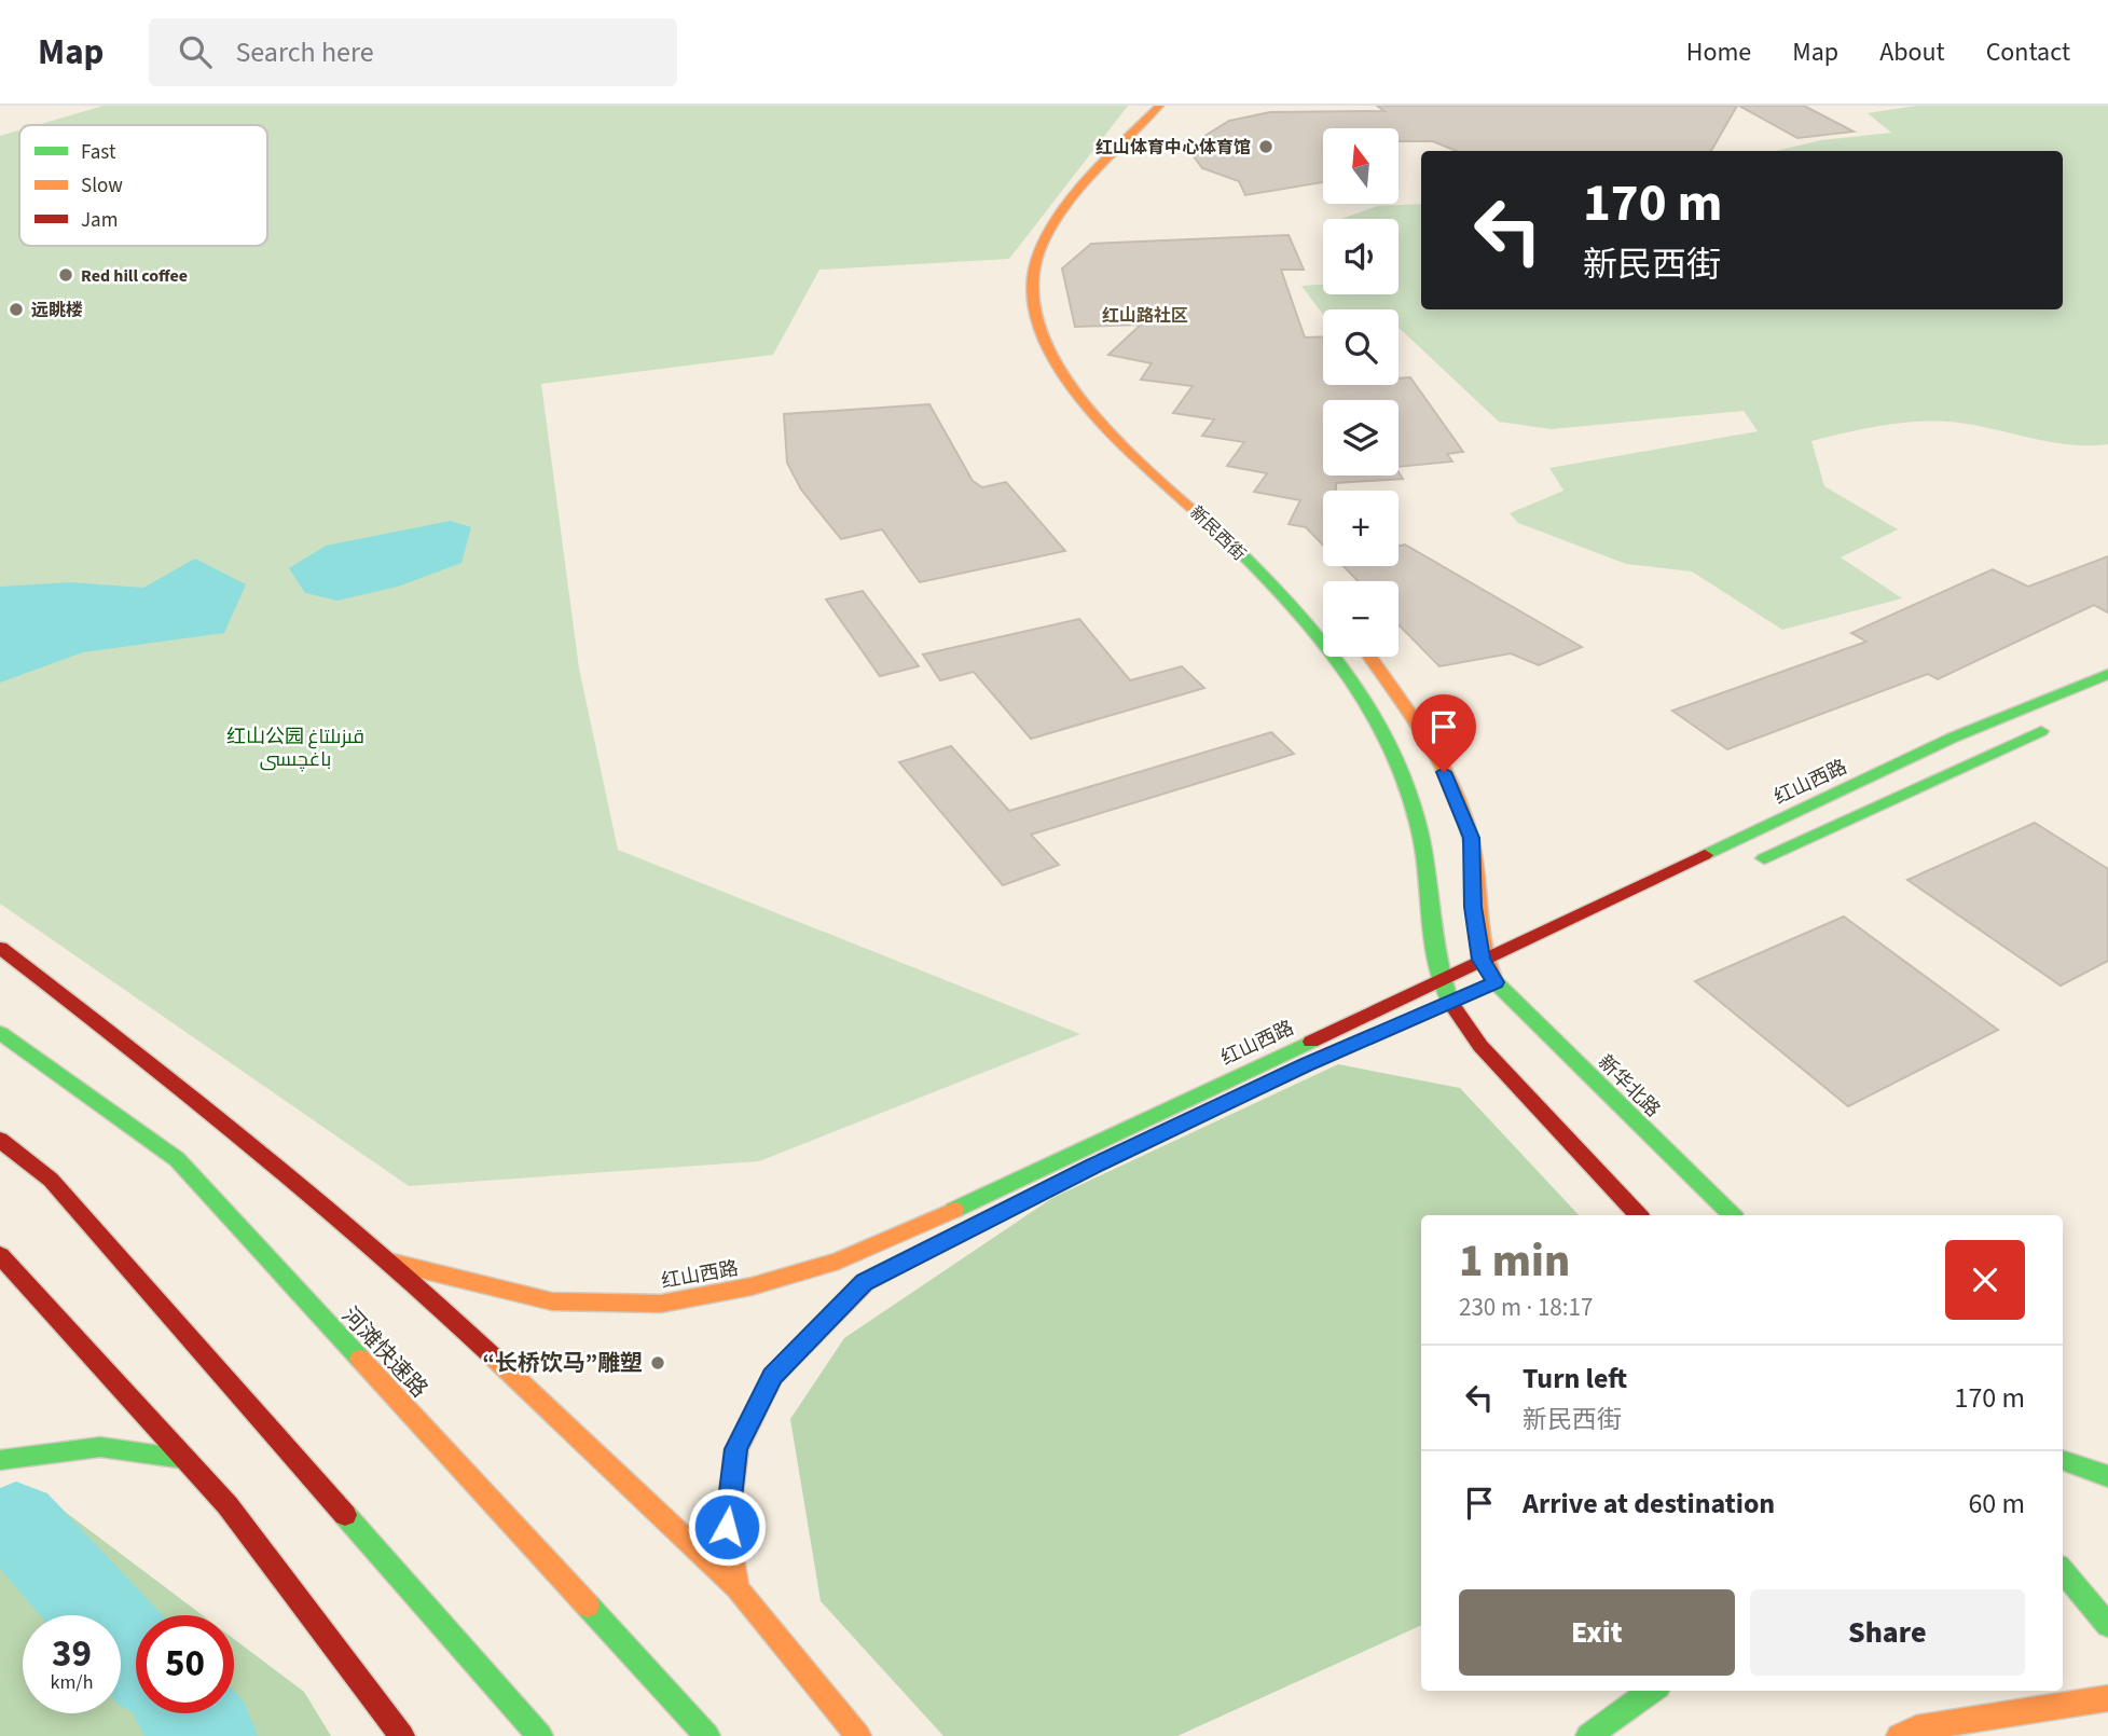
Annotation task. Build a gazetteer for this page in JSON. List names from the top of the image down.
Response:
{
  "streets": {
    "main road": [
      "新民西街",
      "红山西路",
      "新华北路",
      "河滩快速路"
    ]
  },
  "crossings": [
    ["新民西街", "红山西路"],
    ["红山西路", "新华北路"]
  ],
  "districts": ["红山路社区"],
  "parks": ["红山公园 قىزىلتاغ باغچىسى"],
  "places": [
    "红山体育中心体育馆",
    "Red hill coffee",
    "远眺楼",
    "“长桥饮马”雕塑"
  ],
  "legend": ["Fast", "Slow", "Jam"],
  "north": "top",
  "page": {
    "header": "Map",
    "search": "Search here",
    "nav": [
      "Home",
      "Map",
      "About",
      "Contact"
    ],
    "map_buttons": ["+", "−"],
    "turn": ["170 m", "新民西街"],
    "heading": ["1 min", "230 m · 18:17"],
    "list": [
      {
        "name": "Turn left",
        "note": "新民西街",
        "value": "170 m"
      },
      {
        "name": "Arrive at destination",
        "value": "60 m"
      }
    ],
    "buttons": ["Exit", "Share"],
    "speed": "39 km/h",
    "limit": "50"
  }
}
